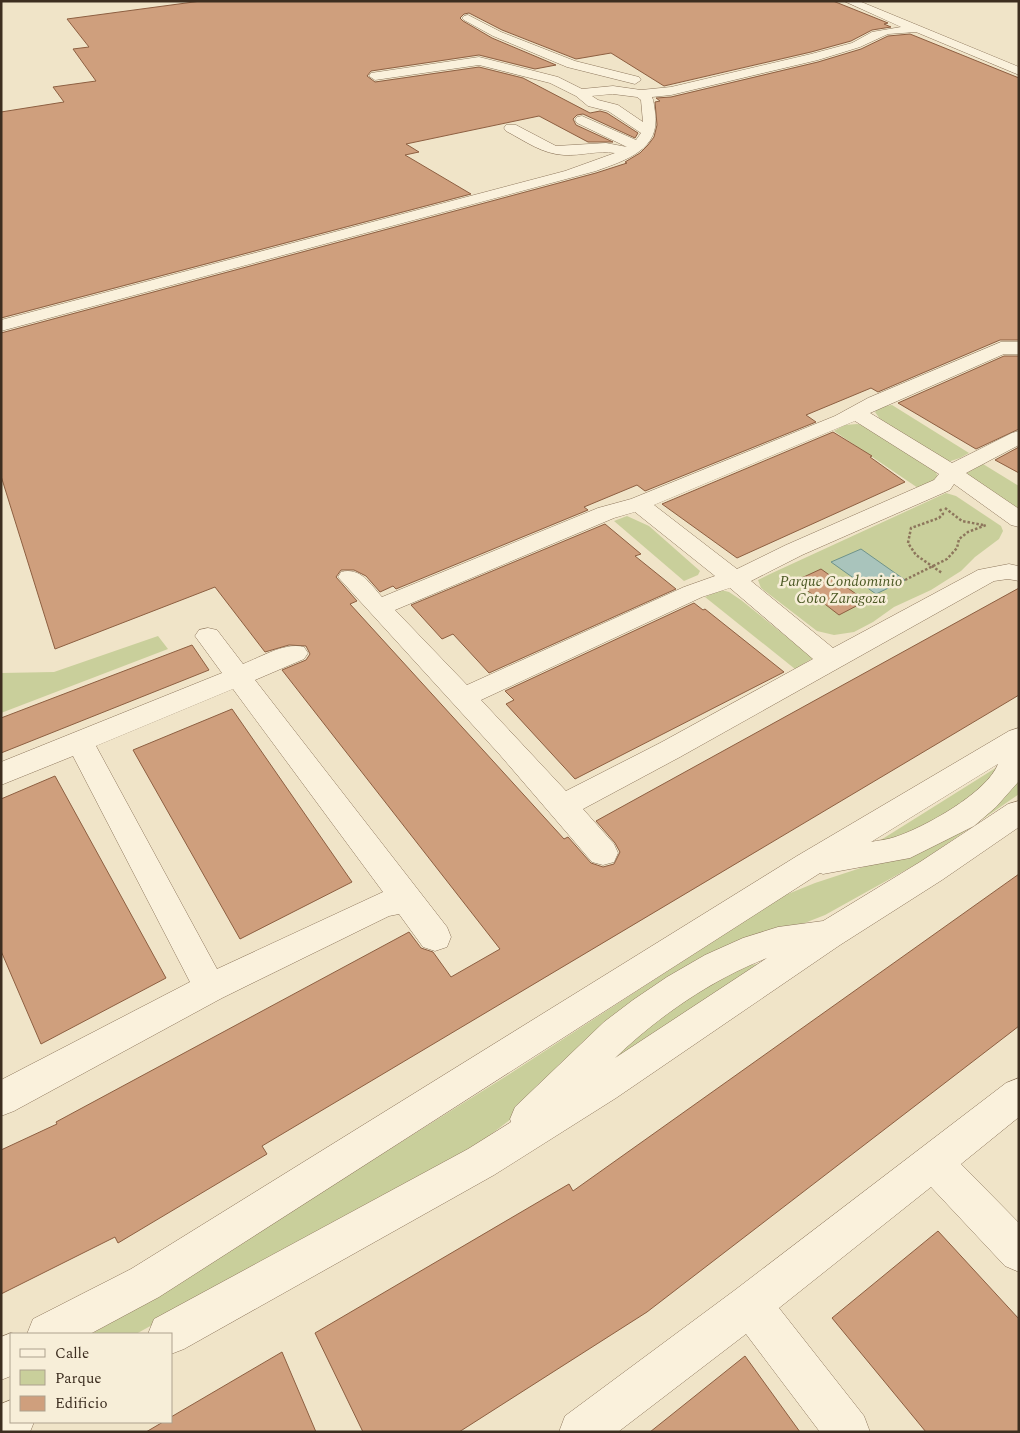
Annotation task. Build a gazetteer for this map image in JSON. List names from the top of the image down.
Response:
{
  "parks": ["Parque Condominio Coto Zaragoza"],
  "legend": ["Calle", "Parque", "Edificio"]
}
